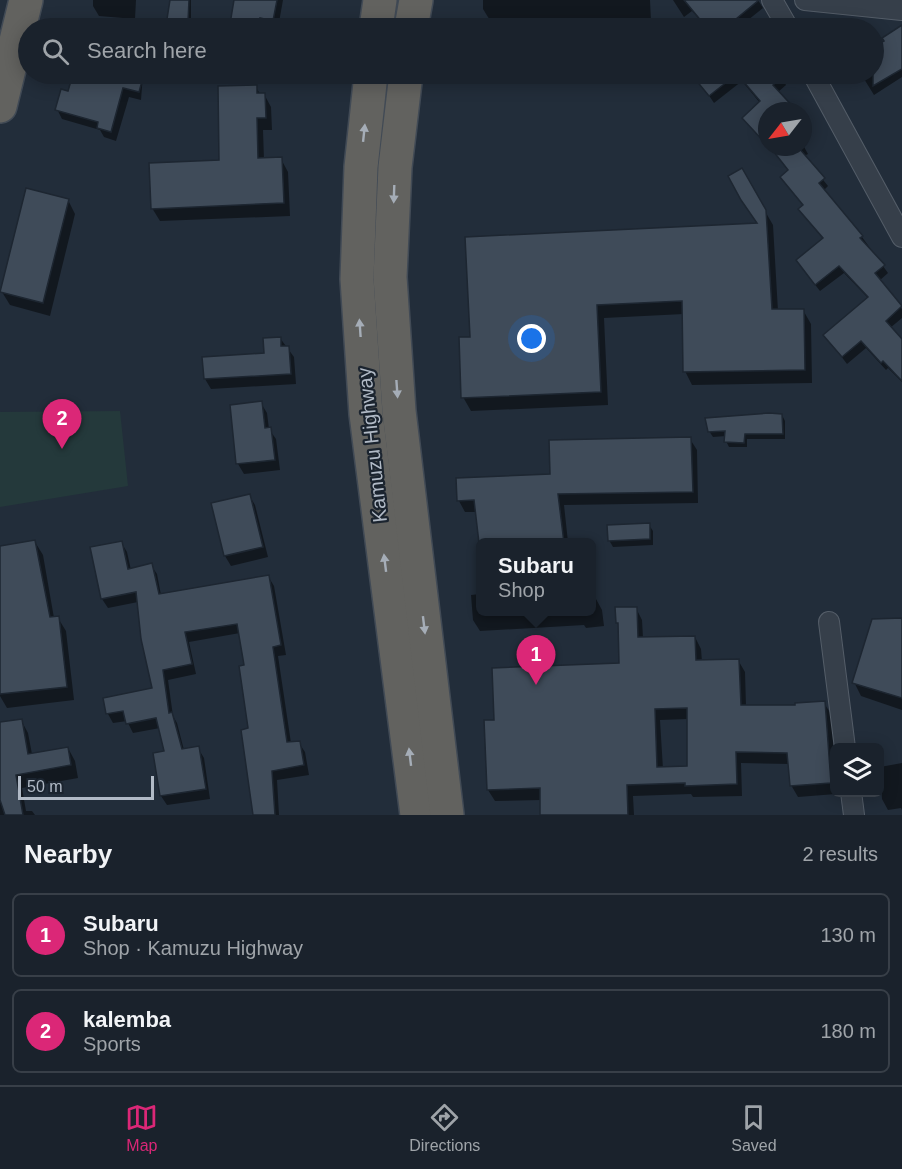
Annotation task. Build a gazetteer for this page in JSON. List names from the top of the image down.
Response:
{
  "streets": {
    "highway": ["Kamuzu Highway"]
  },
  "scale_bar": "50 m",
  "north": "bottom left",
  "page": {
    "search": "Search here",
    "pins": ["2", "1"],
    "popup": ["Subaru", "Shop"],
    "scale": "50 m",
    "heading": ["Nearby", "2 results"],
    "list": [
      {
        "mark": "1",
        "name": "Subaru",
        "note": "Shop · Kamuzu Highway",
        "value": "130 m"
      },
      {
        "mark": "2",
        "name": "kalemba",
        "note": "Sports",
        "value": "180 m"
      }
    ],
    "nav": ["Map", "Directions", "Saved"]
  }
}
